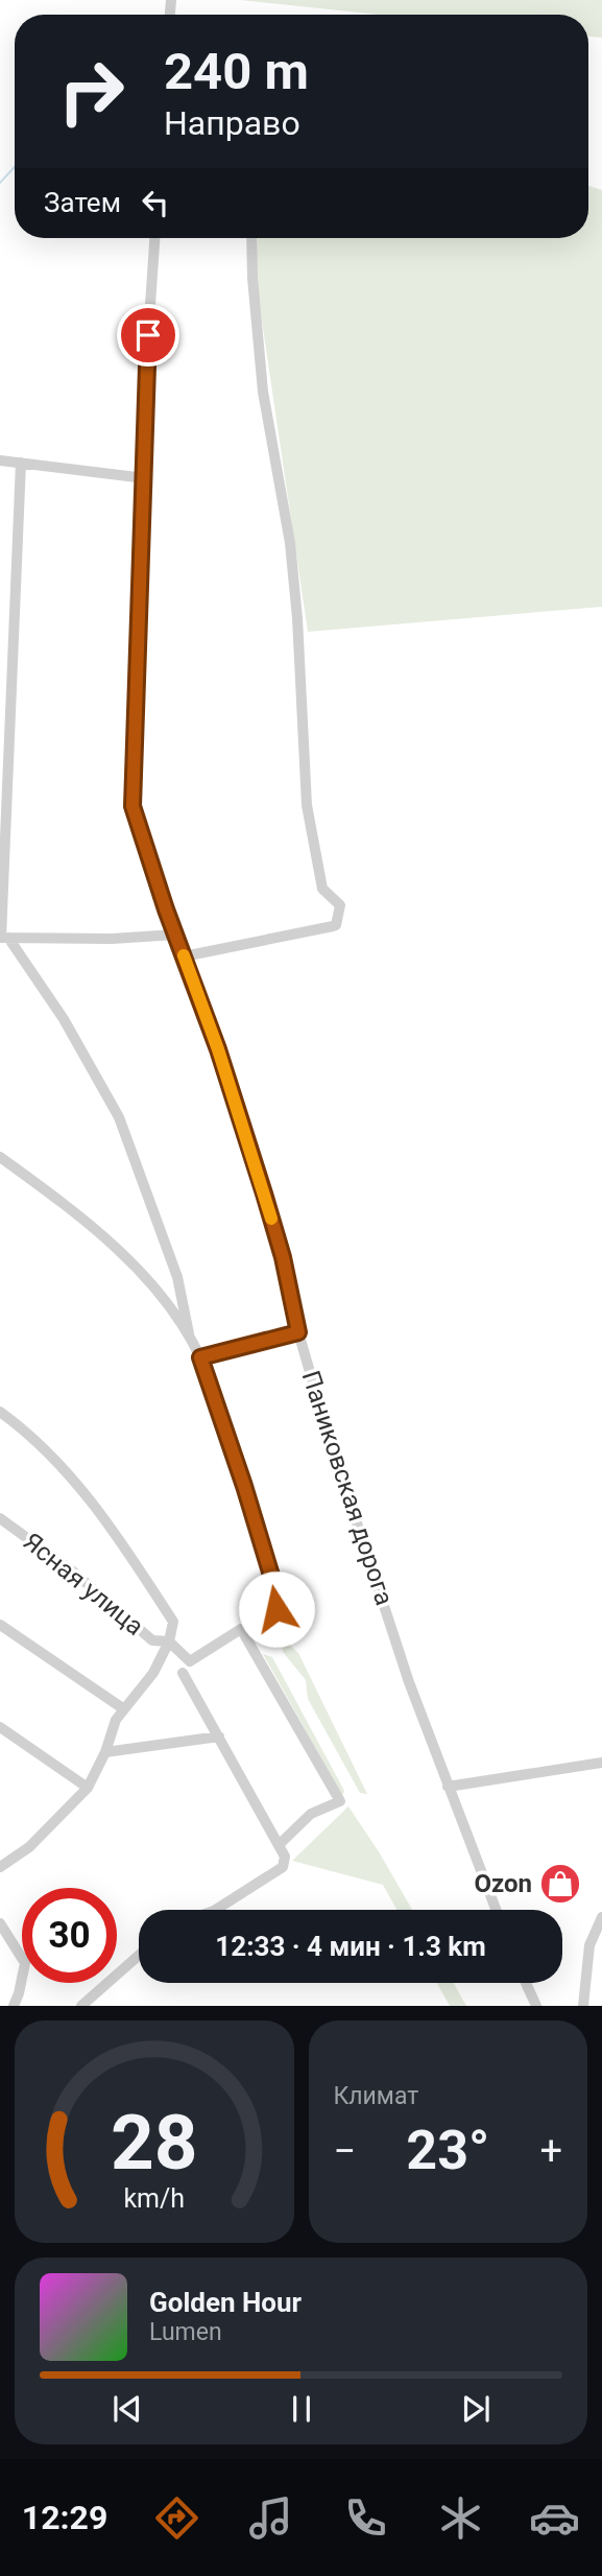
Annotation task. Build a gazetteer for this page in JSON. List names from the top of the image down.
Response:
{
  "streets": {
    "street": ["Паниковская дорога", "Ясная улица"]
  },
  "places": {
    "shop": ["Ozon"]
  },
  "page": {
    "turn": ["240 m", "Направо"],
    "then": "Затем",
    "limit": "30",
    "trip": "12:33 · 4 мин · 1.3 km",
    "tile": "Климат",
    "heat": ["−", "23°", "+"],
    "song": ["Golden Hour", "Lumen"],
    "tabs": "12:29",
    "gauge": ["28", "km/h"]
  }
}
